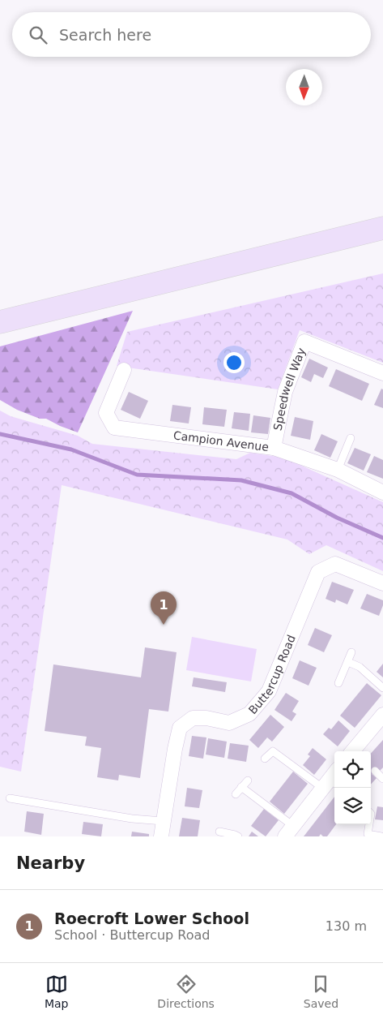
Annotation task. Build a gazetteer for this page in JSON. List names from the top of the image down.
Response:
{
  "streets": {
    "street": ["Speedwell Way", "Campion Avenue", "Buttercup Road"]
  },
  "crossings": [
    ["Speedwell Way", "Campion Avenue"]
  ],
  "north": "bottom",
  "page": {
    "search": "Search here",
    "pins": "1",
    "heading": "Nearby",
    "list": [
      {
        "mark": "1",
        "name": "Roecroft Lower School",
        "note": "School · Buttercup Road",
        "value": "130 m"
      }
    ],
    "nav": ["Map", "Directions", "Saved"]
  }
}
